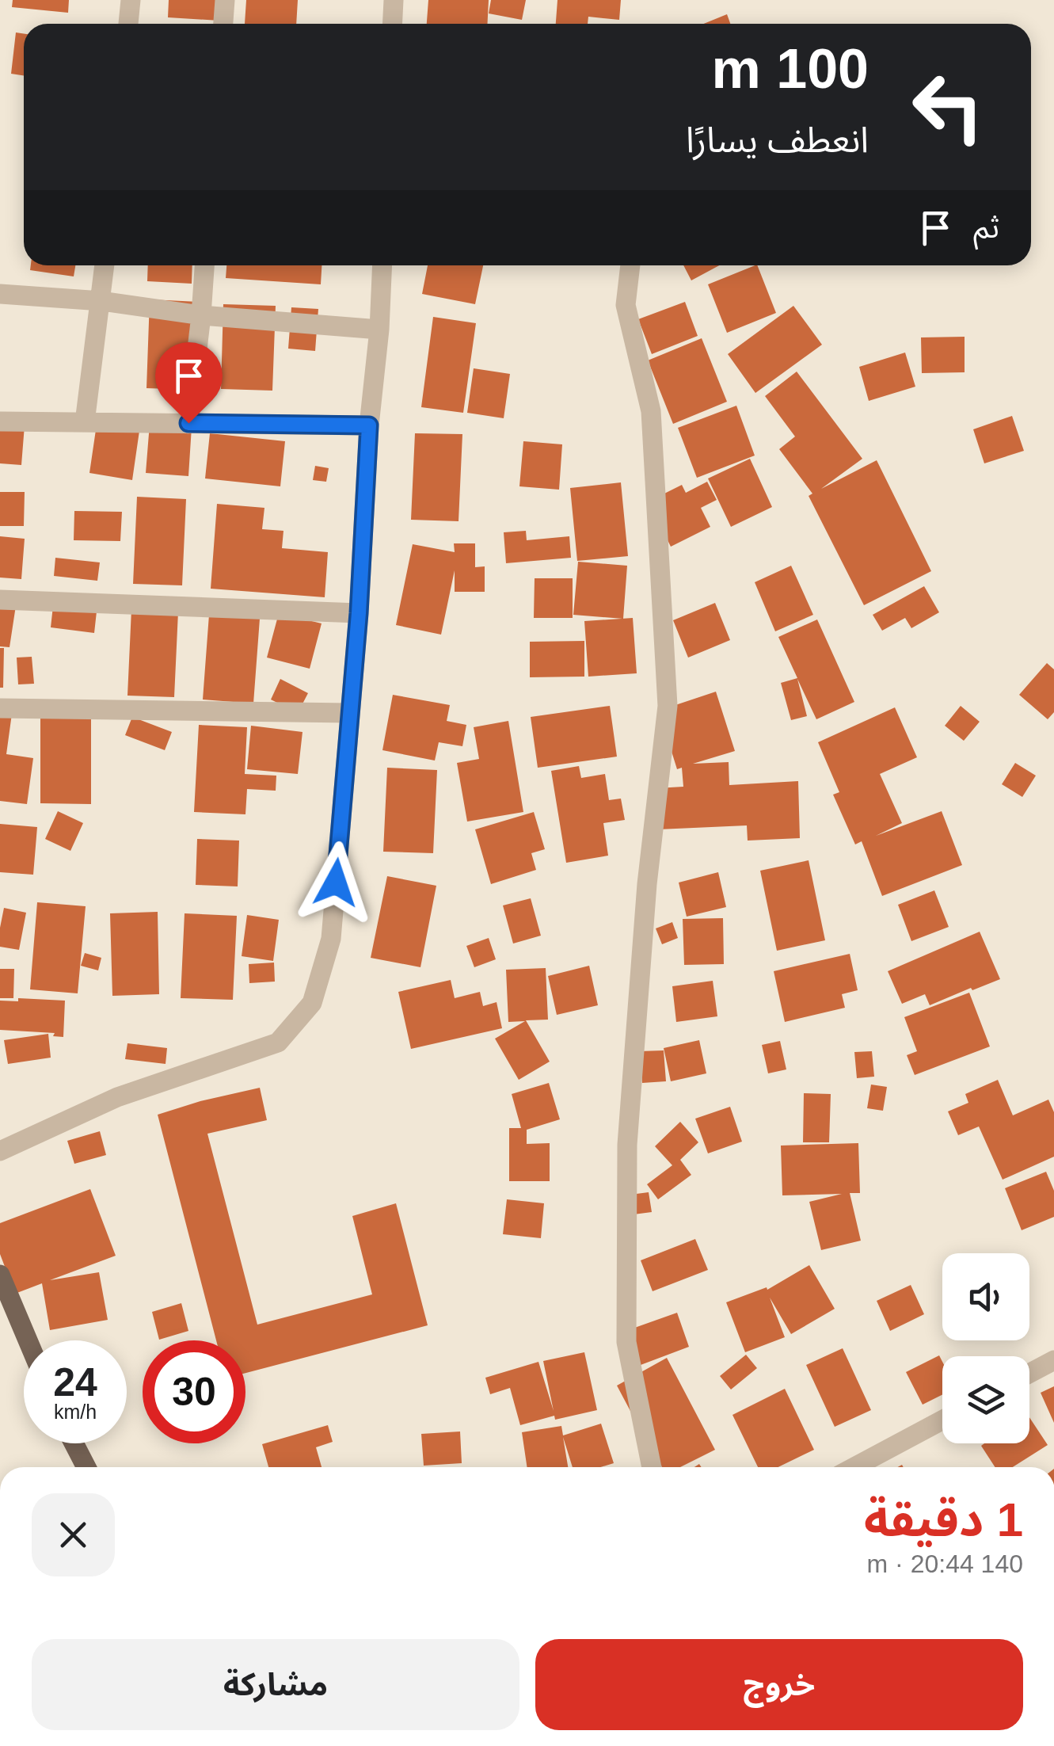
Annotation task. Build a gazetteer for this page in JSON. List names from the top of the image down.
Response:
{
  "page": {
    "turn": ["100 m", "انعطف يسارًا"],
    "then": "ثم",
    "speed": "24 km/h",
    "limit": "30",
    "heading": ["1 دقيقة", "140 m · 20:44"],
    "buttons": ["خروج", "مشاركة"]
  }
}
